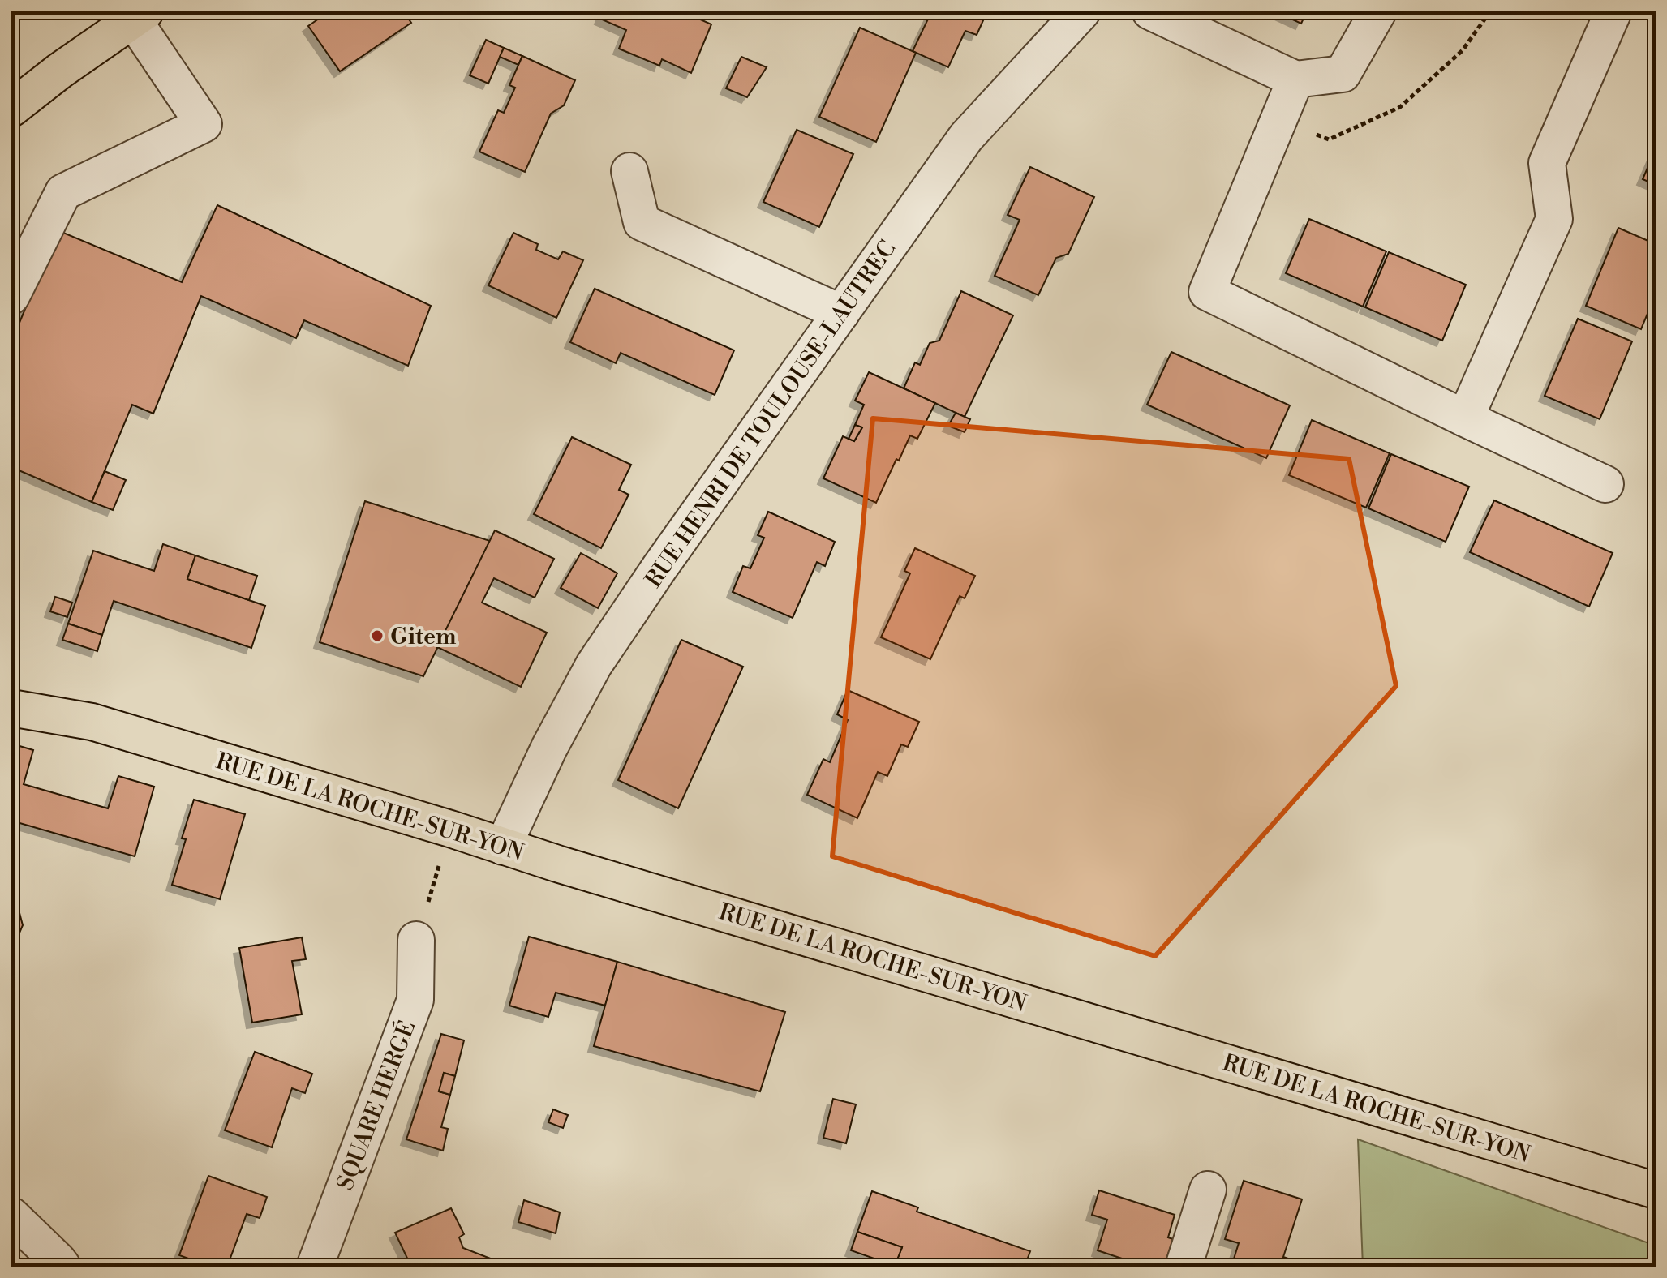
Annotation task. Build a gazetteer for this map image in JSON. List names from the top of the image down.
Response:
{
  "streets": {
    "main road": ["RUE DE LA ROCHE-SUR-YON"],
    "street": ["RUE HENRI DE TOULOUSE-LAUTREC", "SQUARE HERGÉ"]
  },
  "crossings": [
    ["RUE HENRI DE TOULOUSE-LAUTREC", "RUE DE LA ROCHE-SUR-YON"]
  ],
  "places": ["Gitem"]
}
